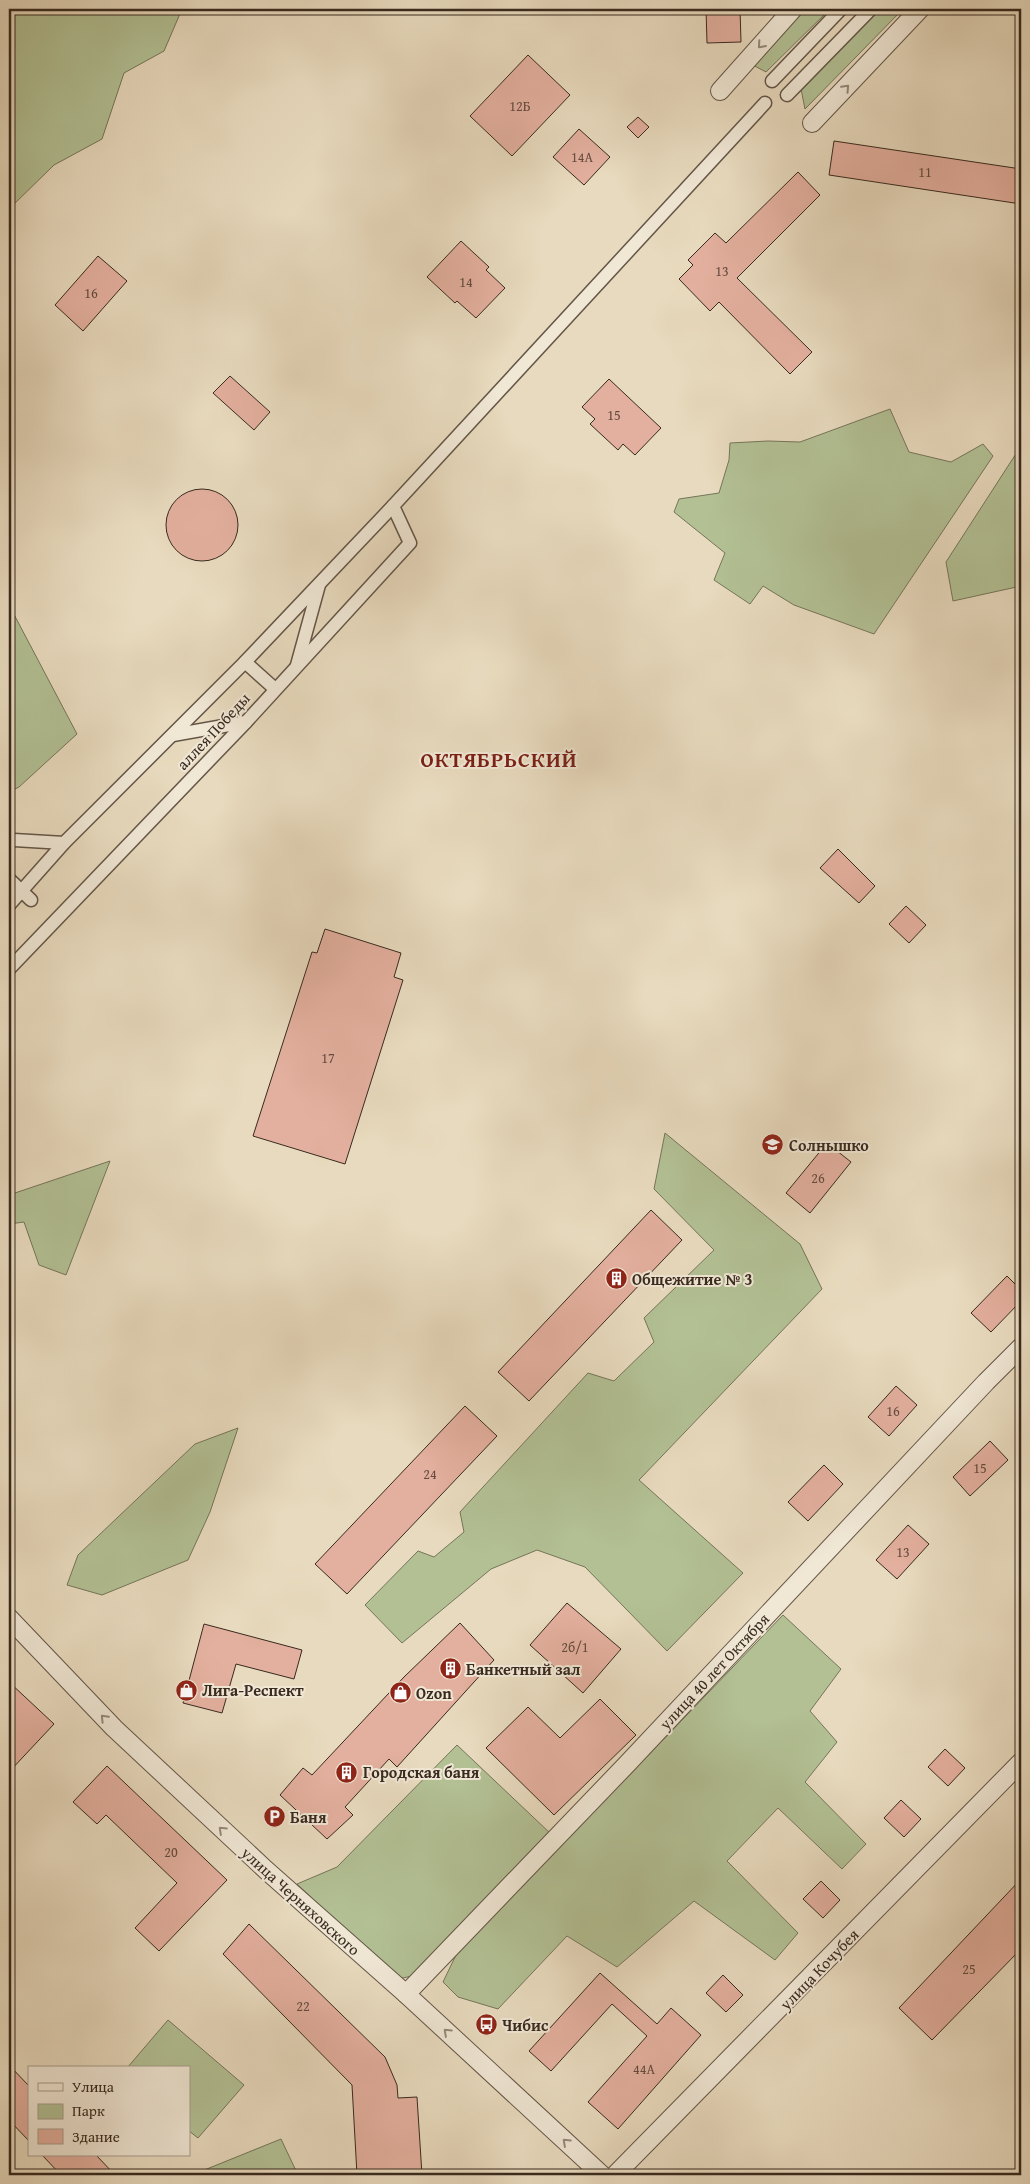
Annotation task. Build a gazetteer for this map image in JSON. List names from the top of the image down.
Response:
{
  "streets": {
    "street": [
      "аллея Победы",
      "улица 40 лет Октября",
      "улица Черняховского",
      "улица Кочубея"
    ]
  },
  "crossings": [
    ["улица 40 лет Октября", "улица Черняховского"]
  ],
  "one_way": ["улица Черняховского"],
  "districts": ["ОКТЯБРЬСКИЙ"],
  "places": {
    "school or university": ["Солнышко"],
    "building": ["Общежитие № 3", "Банкетный зал", "Городская баня"],
    "shop": ["Лига-Респект", "Ozon"],
    "parking": ["Баня"],
    "bus stop": ["Чибис"]
  },
  "house_numbers": [
    "12Б",
    "14А",
    "11",
    "13",
    "14",
    "16",
    "15",
    "17",
    "26",
    "16",
    "15",
    "24",
    "13",
    "2б/1",
    "20",
    "25",
    "22",
    "44А"
  ],
  "legend": ["Улица", "Парк", "Здание"]
}
